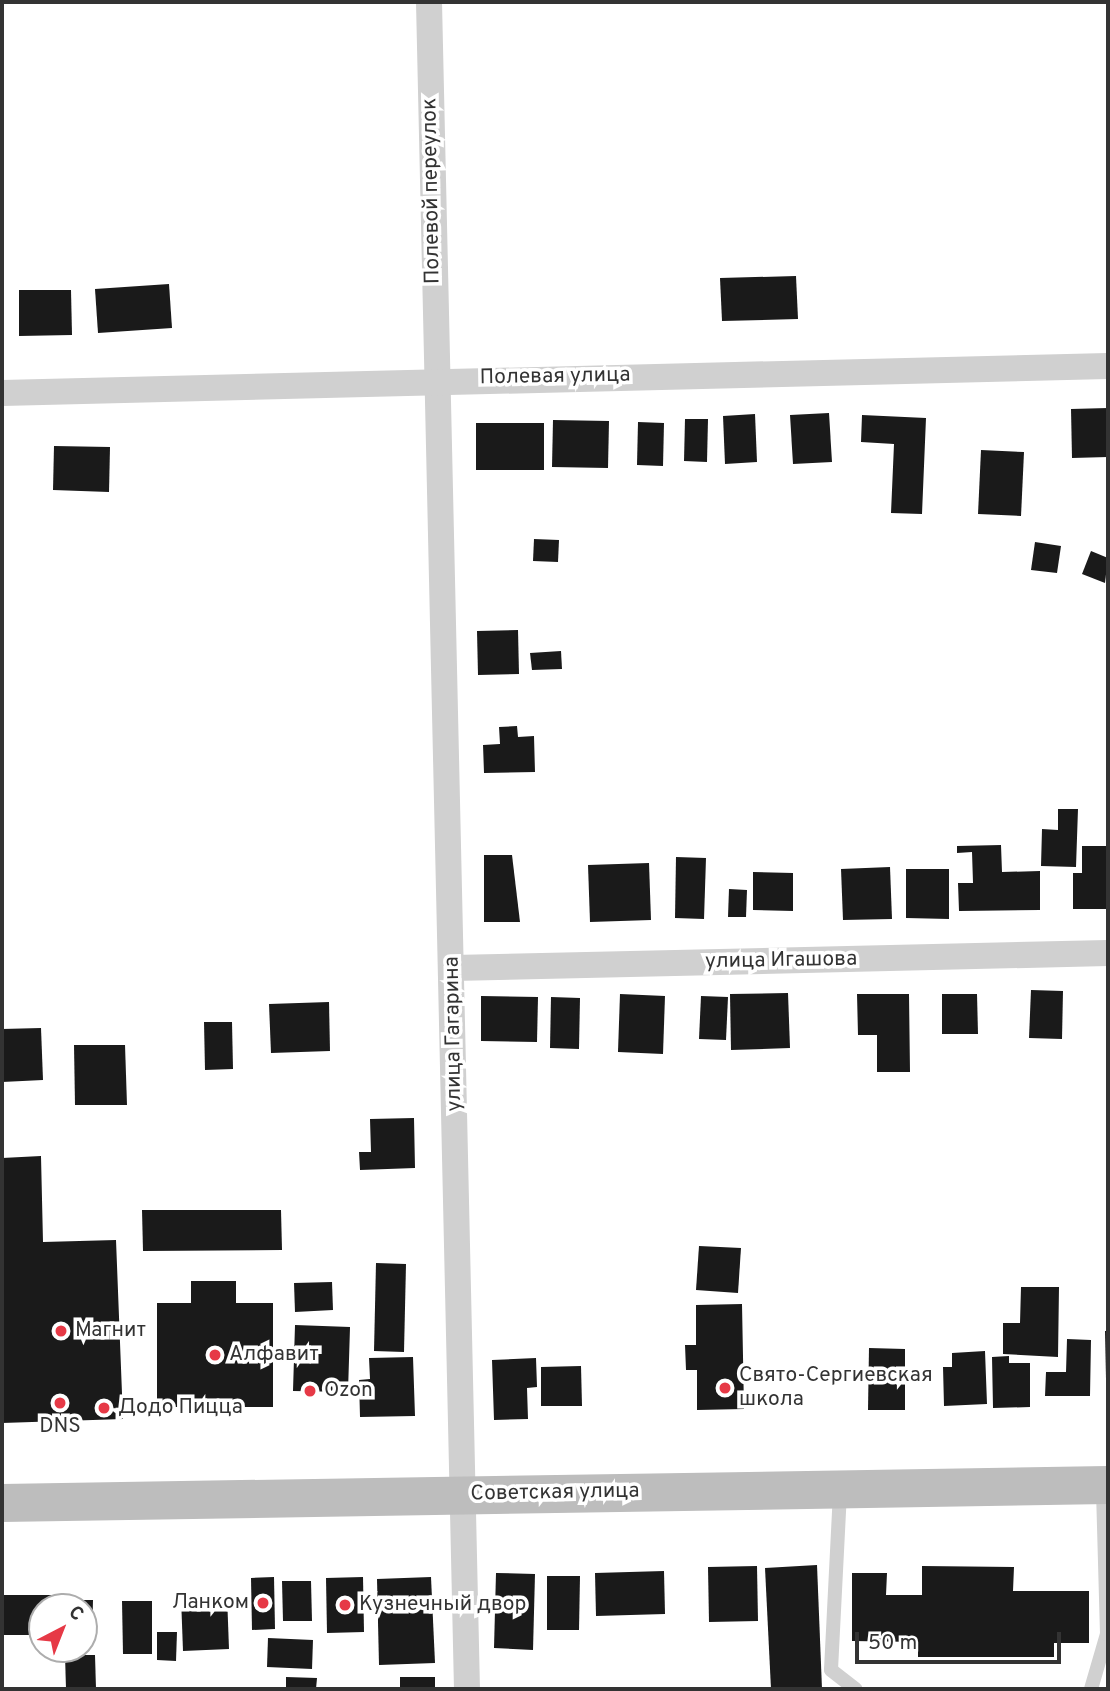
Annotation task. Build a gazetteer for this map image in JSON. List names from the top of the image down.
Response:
{
  "streets": {
    "main road": ["Советская улица"],
    "street": [
      "Полевой переулок",
      "Полевая улица",
      "улица Игашова",
      "улица Гагарина"
    ]
  },
  "crossings": [
    ["Полевой переулок", "Полевая улица"],
    ["Полевой переулок", "улица Гагарина"],
    ["Полевая улица", "улица Гагарина"],
    ["улица Игашова", "улица Гагарина"],
    ["улица Гагарина", "Советская улица"]
  ],
  "places": [
    "Магнит",
    "Алфавит",
    "Свято-Сергиевская школа",
    "Ozon",
    "DNS",
    "Додо Пицца",
    "Ланком",
    "Кузнечный двор"
  ],
  "scale_bar": "50 m",
  "north": "top right"
}
